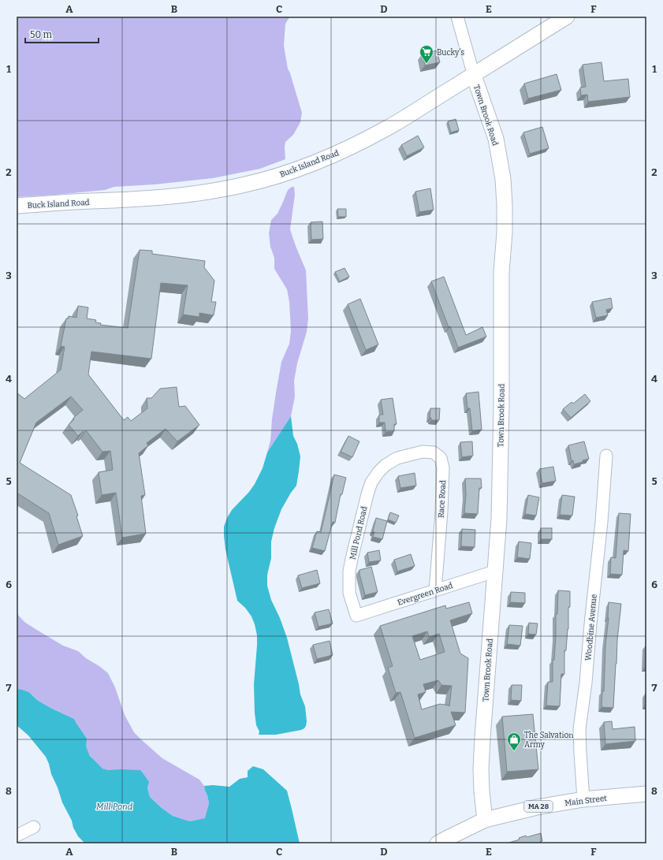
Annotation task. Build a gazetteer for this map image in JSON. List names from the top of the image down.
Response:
{
  "streets": {
    "main road": [
      "Town Brook Road",
      "Buck Island Road",
      "Main Street",
      "MA 28"
    ],
    "street": [
      "Race Road",
      "Mill Pond Road",
      "Evergreen Road",
      "Woodbine Avenue"
    ]
  },
  "crossings": [
    ["Town Brook Road", "Buck Island Road"],
    ["Town Brook Road", "Evergreen Road"],
    ["Town Brook Road", "Main Street"],
    ["Race Road", "Mill Pond Road"],
    ["Race Road", "Evergreen Road"],
    ["Mill Pond Road", "Evergreen Road"],
    ["Woodbine Avenue", "Main Street"]
  ],
  "water": ["Mill Pond"],
  "places": {
    "supermarket": ["Bucky's"],
    "shop": ["The Salvation Army"]
  },
  "scale_bar": "50 m",
  "grid": {
    "columns": [
      "A",
      "B",
      "C",
      "D",
      "E",
      "F"
    ],
    "rows": [
      "1",
      "2",
      "3",
      "4",
      "5",
      "6",
      "7",
      "8"
    ]
  }
}
